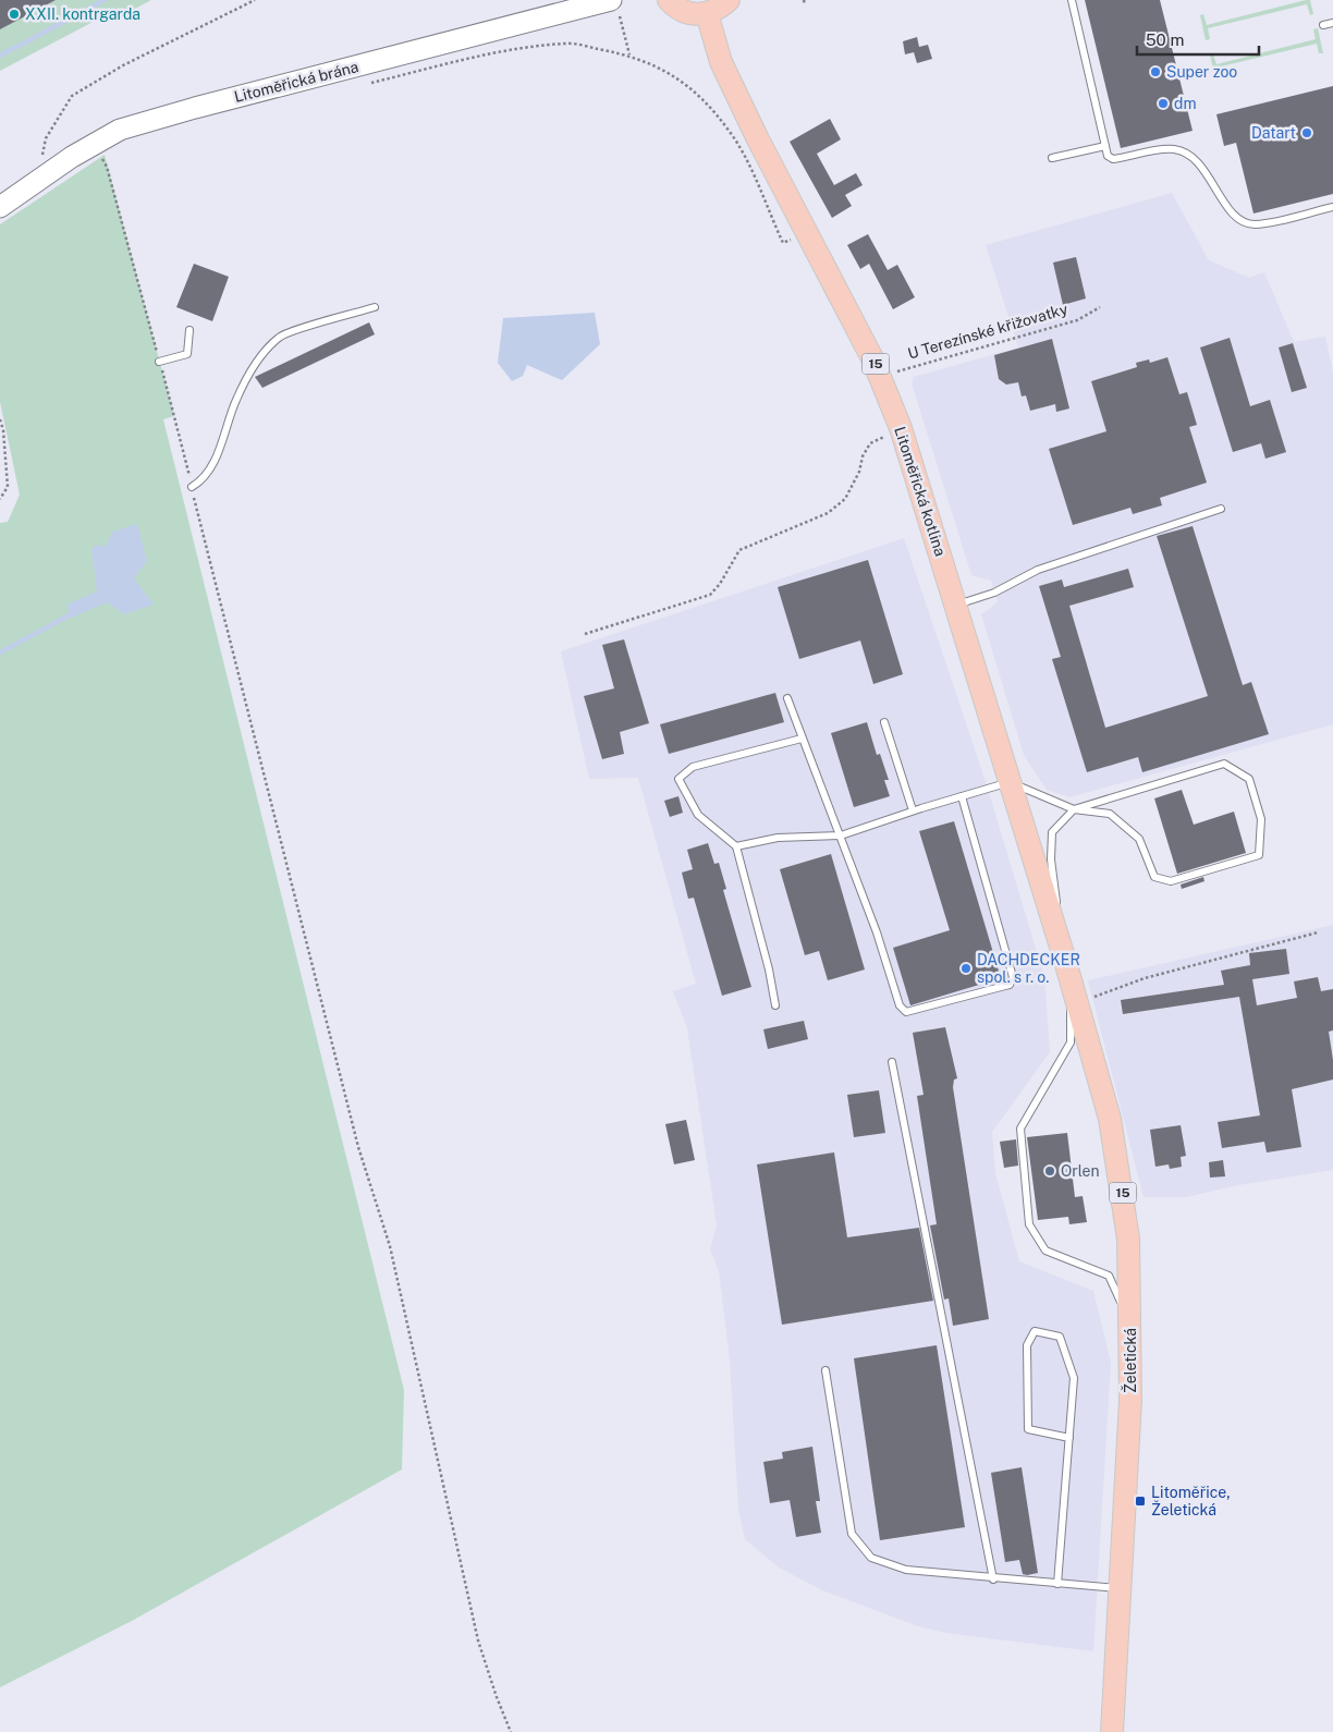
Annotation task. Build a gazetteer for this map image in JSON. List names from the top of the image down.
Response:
{
  "streets": {
    "main road": [
      "Litoměřická brána",
      "15",
      "Litoměřická kotlina",
      "Želetická"
    ],
    "path": ["U Terezínské křižovatky"]
  },
  "crossings": [
    ["U Terezínské křižovatky", "Litoměřická kotlina"],
    ["Litoměřická kotlina", "Želetická"]
  ],
  "places": {
    "other": [
      "XXII. kontrgarda",
      "Super zoo",
      "dm",
      "Datart",
      "DACHDECKER spol. s r. o.",
      "Orlen"
    ],
    "transit": ["Litoměřice, Želetická"]
  },
  "scale_bar": "50 m"
}
